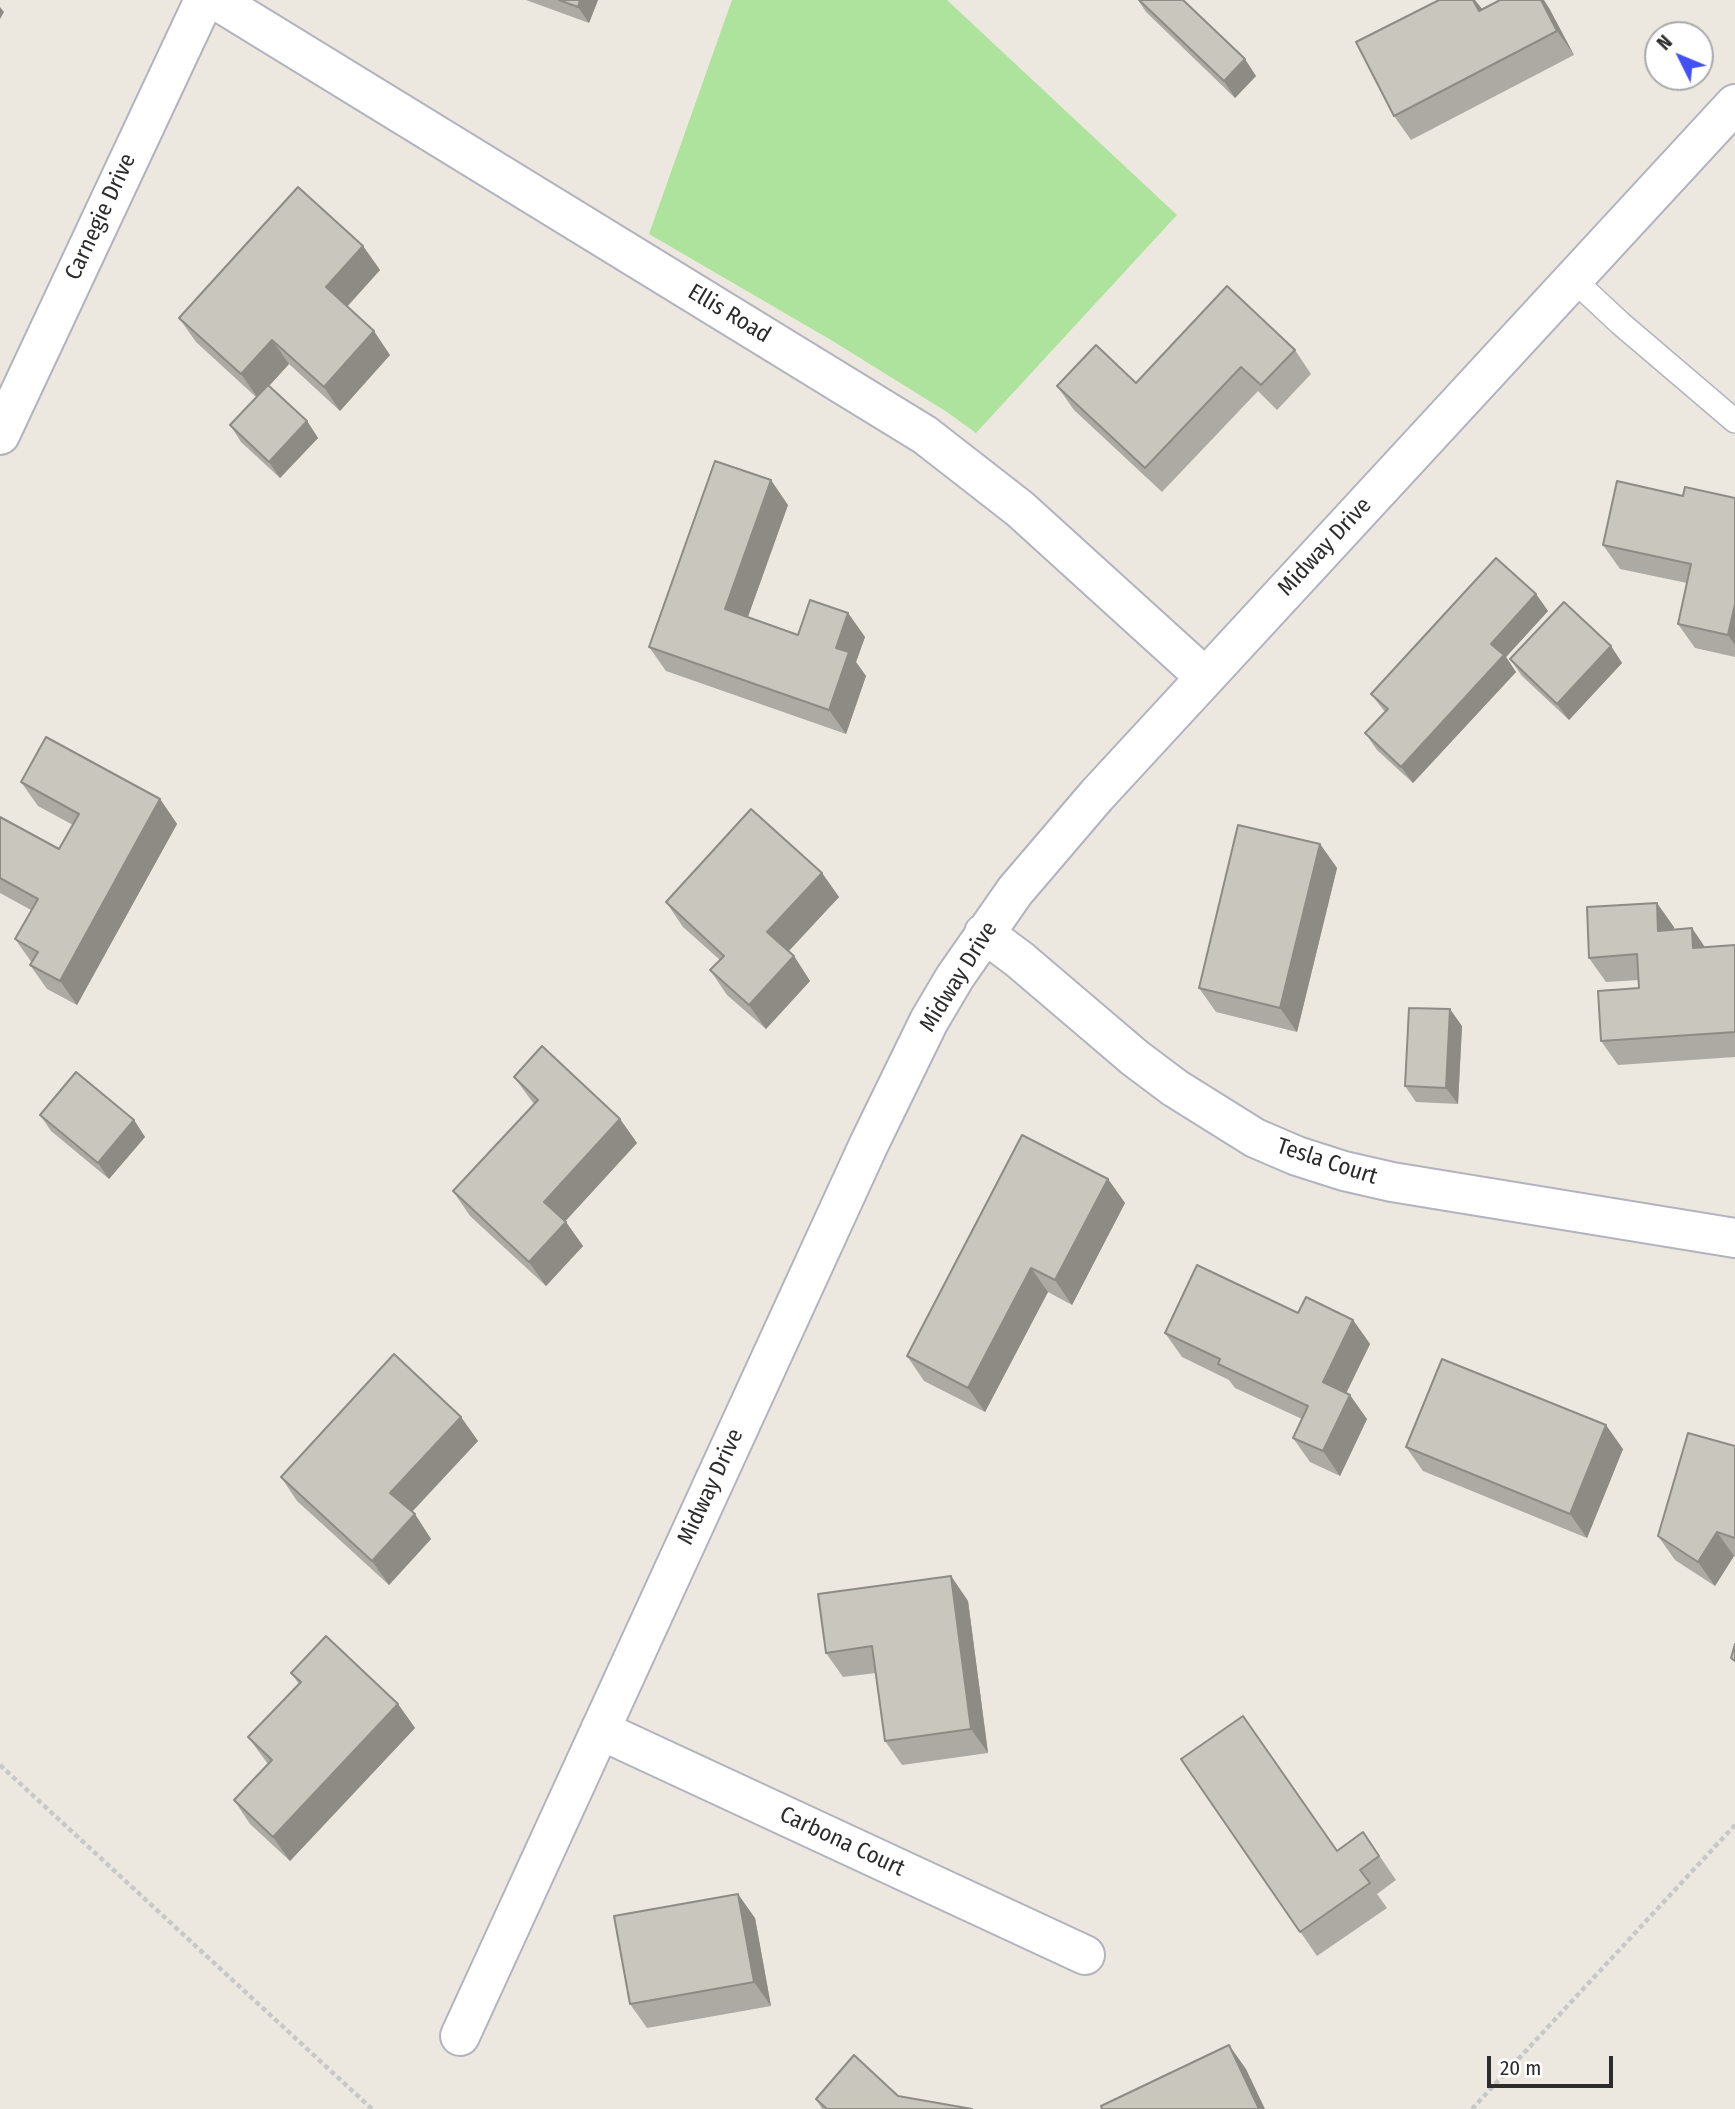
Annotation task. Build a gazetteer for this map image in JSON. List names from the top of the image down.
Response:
{
  "streets": {
    "street": [
      "Carnegie Drive",
      "Ellis Road",
      "Midway Drive",
      "Tesla Court",
      "Carbona Court"
    ]
  },
  "crossings": [
    ["Ellis Road", "Midway Drive"],
    ["Midway Drive", "Tesla Court"],
    ["Midway Drive", "Carbona Court"]
  ],
  "scale_bar": "20 m",
  "north": "top left"
}
